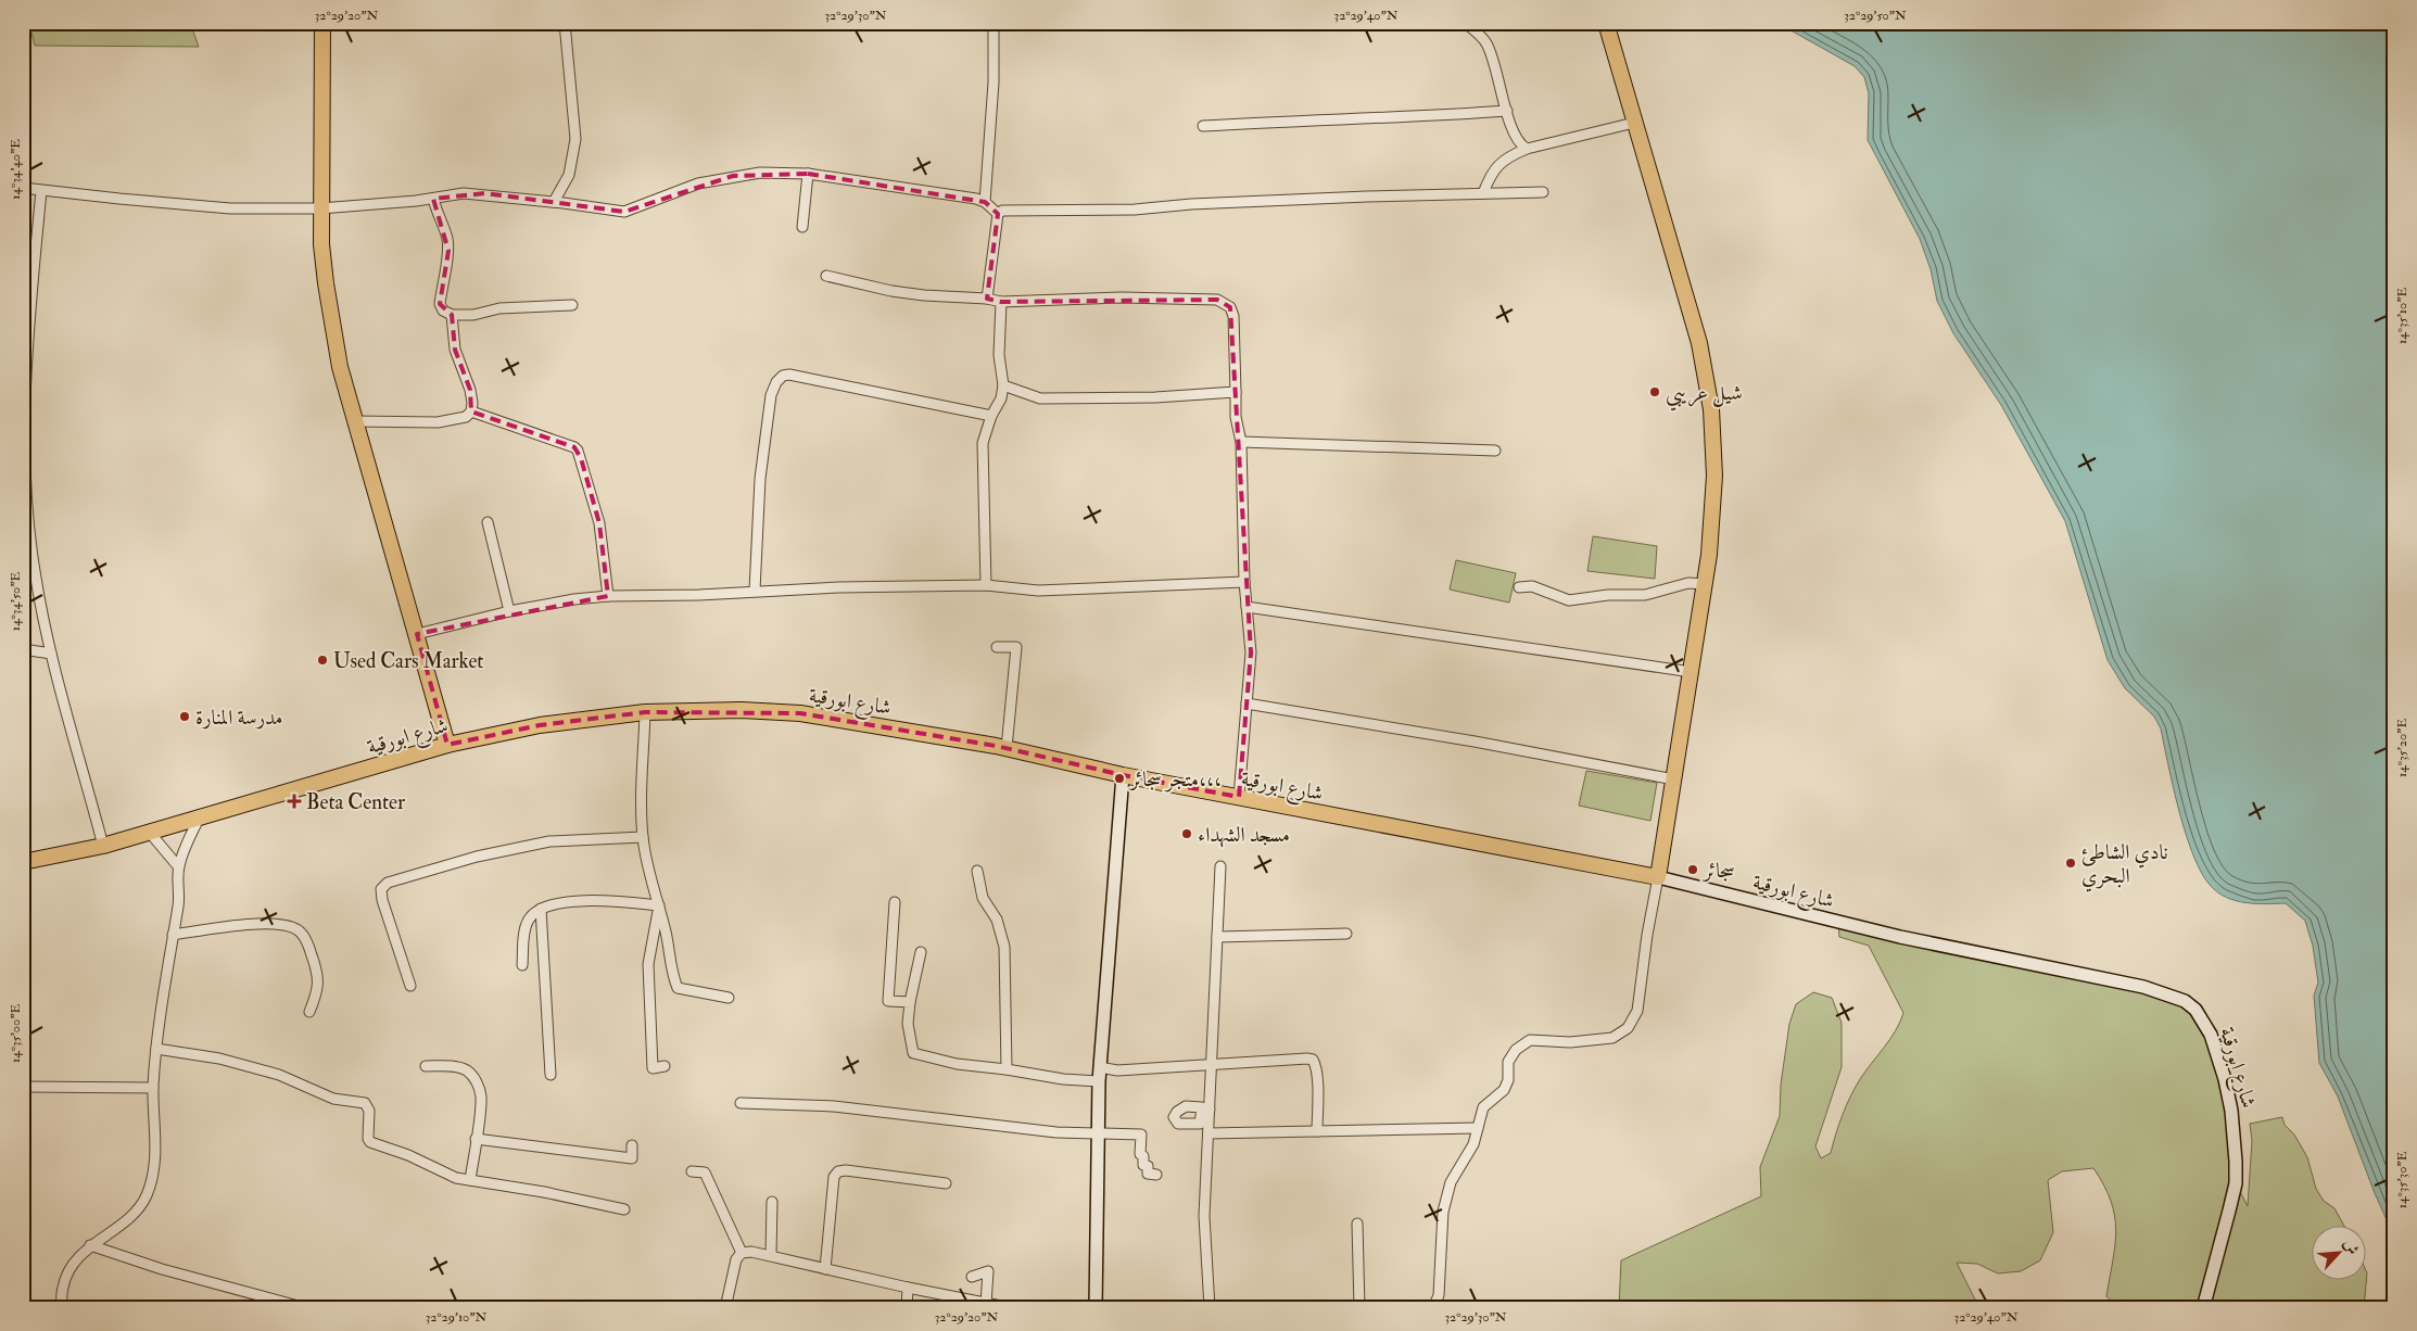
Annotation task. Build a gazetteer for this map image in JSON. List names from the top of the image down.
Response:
{
  "streets": {
    "main road": ["شارع ابورقية"]
  },
  "places": {
    "other": [
      "شيل عريبي",
      "Used Cars Market",
      "مدرسة المنارة",
      "متجر سجائر،،،",
      "مسجد الشهداء",
      "نادي الشاطئ البحري",
      "سجائر"
    ],
    "health": ["Beta Center"]
  },
  "north": "top right",
  "coordinates": [
    "32°29'20\"N",
    "32°29'30\"N",
    "32°29'40\"N",
    "32°29'50\"N",
    "14°34'40\"E",
    "14°35'10\"E",
    "14°34'50\"E",
    "14°35'20\"E",
    "14°35'00\"E",
    "14°35'30\"E",
    "32°29'10\"N"
  ]
}
